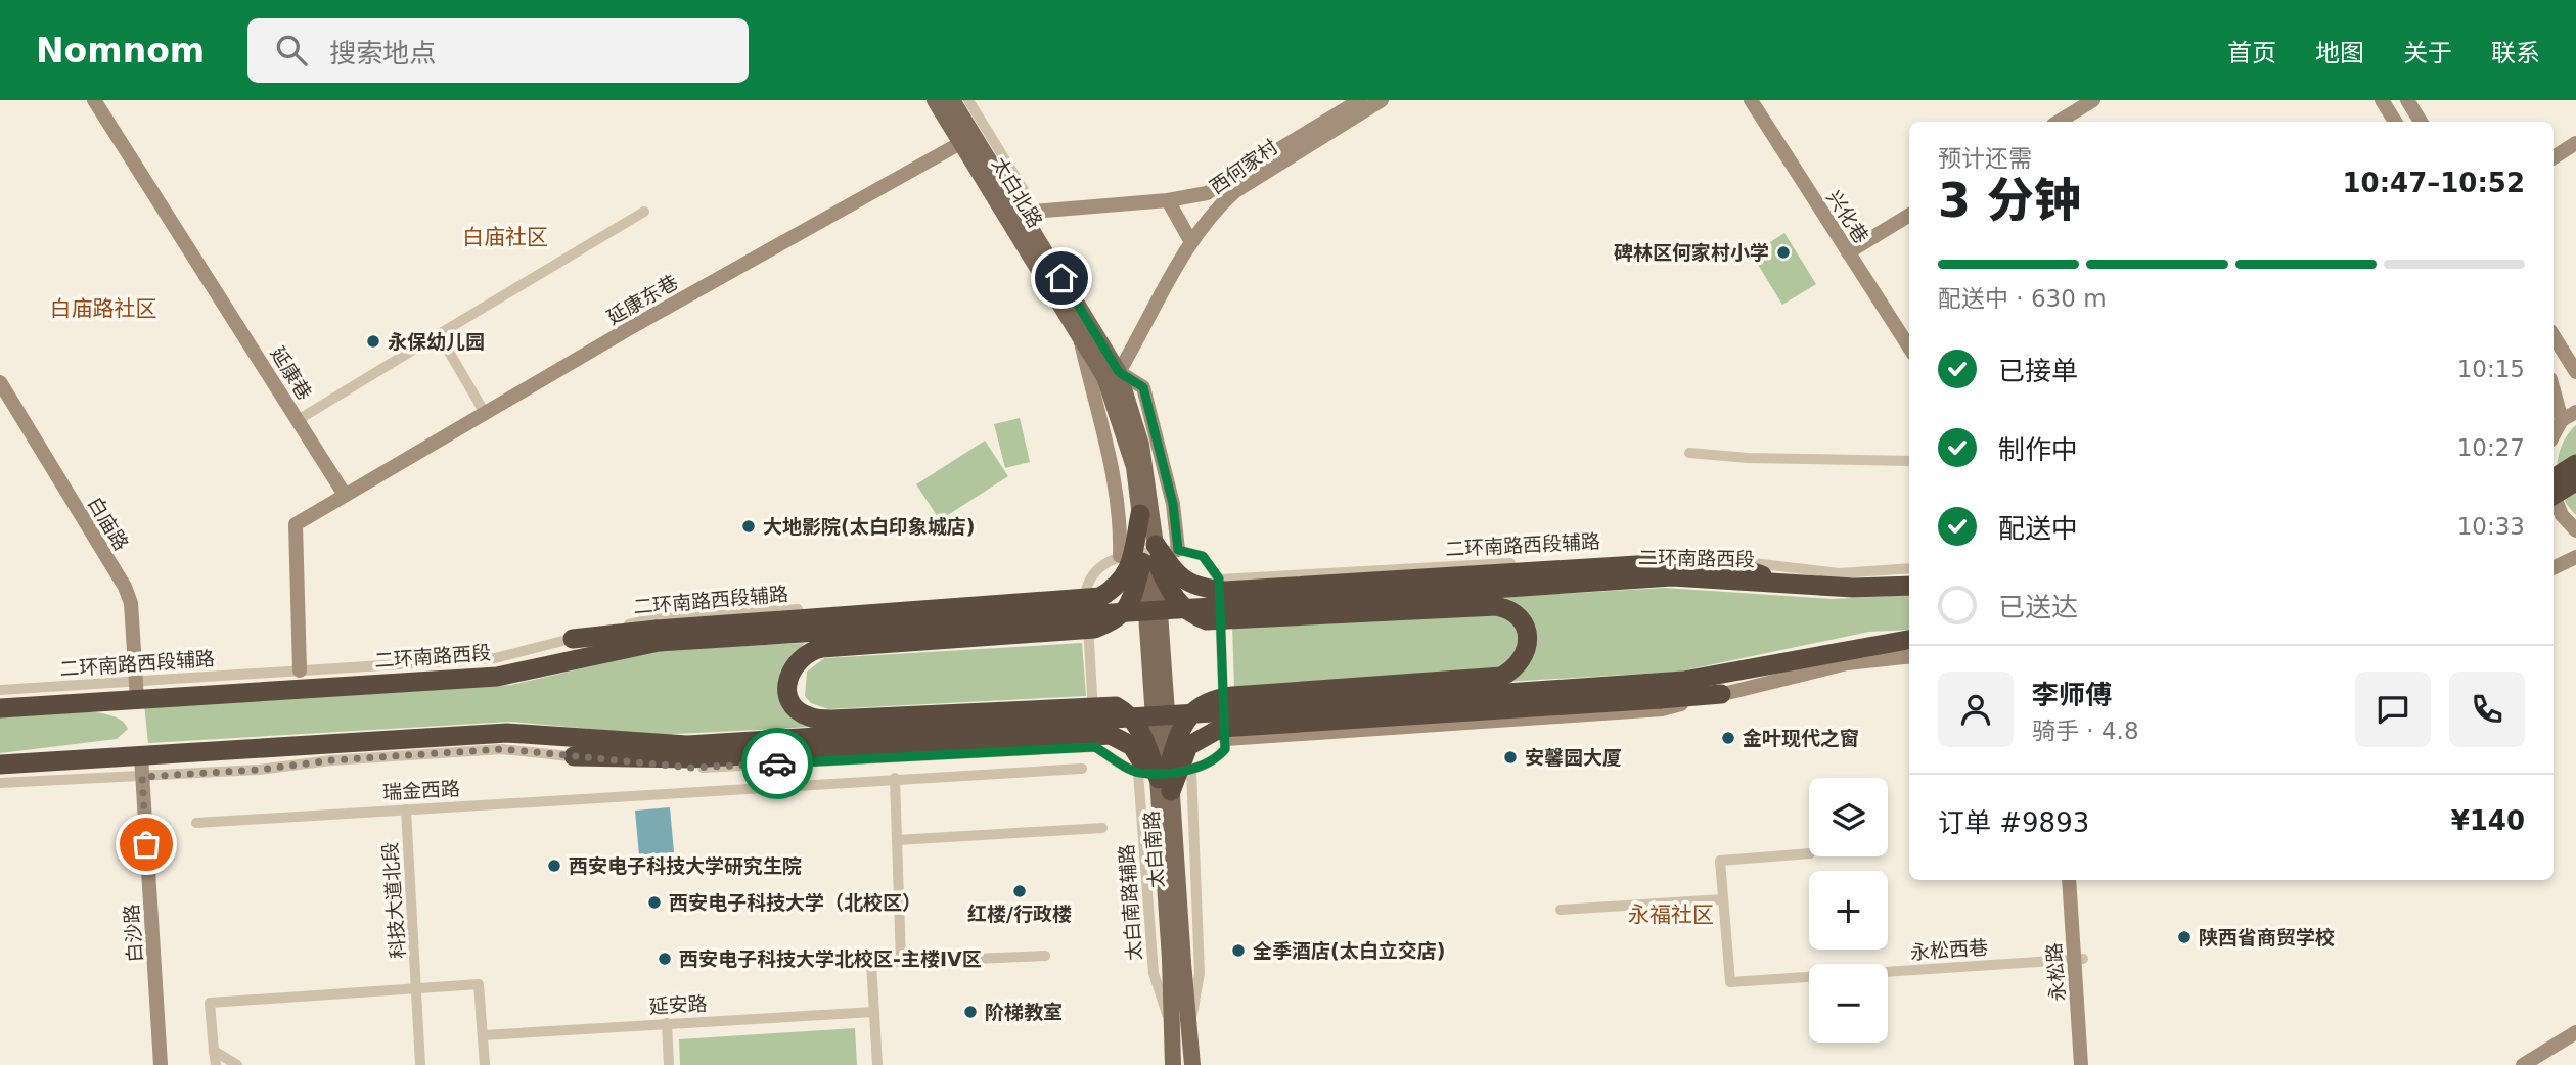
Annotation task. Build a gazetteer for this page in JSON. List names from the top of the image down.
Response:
{
  "streets": {
    "highway": ["二环南路西段"],
    "main road": ["太白北路", "太白南路"],
    "street": [
      "西何家村",
      "兴化巷",
      "延康东巷",
      "延康巷",
      "白庙路",
      "二环南路西段辅路",
      "瑞金西路",
      "科技大道北段",
      "太白南路辅路",
      "白沙路",
      "永松西巷",
      "永松路",
      "延安路"
    ]
  },
  "crossings": [
    ["西何家村", "太白北路"],
    ["太白北路", "延康东巷"],
    ["太白北路", "太白南路"],
    ["延康东巷", "延康巷"],
    ["白庙路", "二环南路西段辅路"],
    ["白庙路", "二环南路西段"],
    ["二环南路西段辅路", "二环南路西段"],
    ["瑞金西路", "科技大道北段"],
    ["太白南路", "太白南路辅路"],
    ["永松西巷", "永松路"]
  ],
  "districts": ["白庙社区", "白庙路社区", "永福社区"],
  "places": [
    "碑林区何家村小学",
    "永保幼儿园",
    "大地影院(太白印象城店)",
    "金叶现代之窗",
    "安馨园大厦",
    "西安电子科技大学研究生院",
    "红楼/行政楼",
    "西安电子科技大学（北校区）",
    "陕西省商贸学校",
    "全季酒店(太白立交店)",
    "西安电子科技大学北校区-主楼IV区",
    "阶梯教室"
  ],
  "page": {
    "header": "Nomnom",
    "search": "搜索地点",
    "nav": [
      "首页",
      "地图",
      "关于",
      "联系"
    ],
    "heading": ["3 分钟", "预计还需", "10:47–10:52"],
    "panel": [
      "李师傅",
      "骑手 · 4.8",
      "订单 #9893",
      "¥140"
    ],
    "bar": "配送中 · 630 m",
    "list": [
      ["已接单", "10:15"],
      ["制作中", "10:27"],
      ["配送中", "10:33"],
      "已送达"
    ],
    "map_buttons": ["+", "−"]
  }
}
